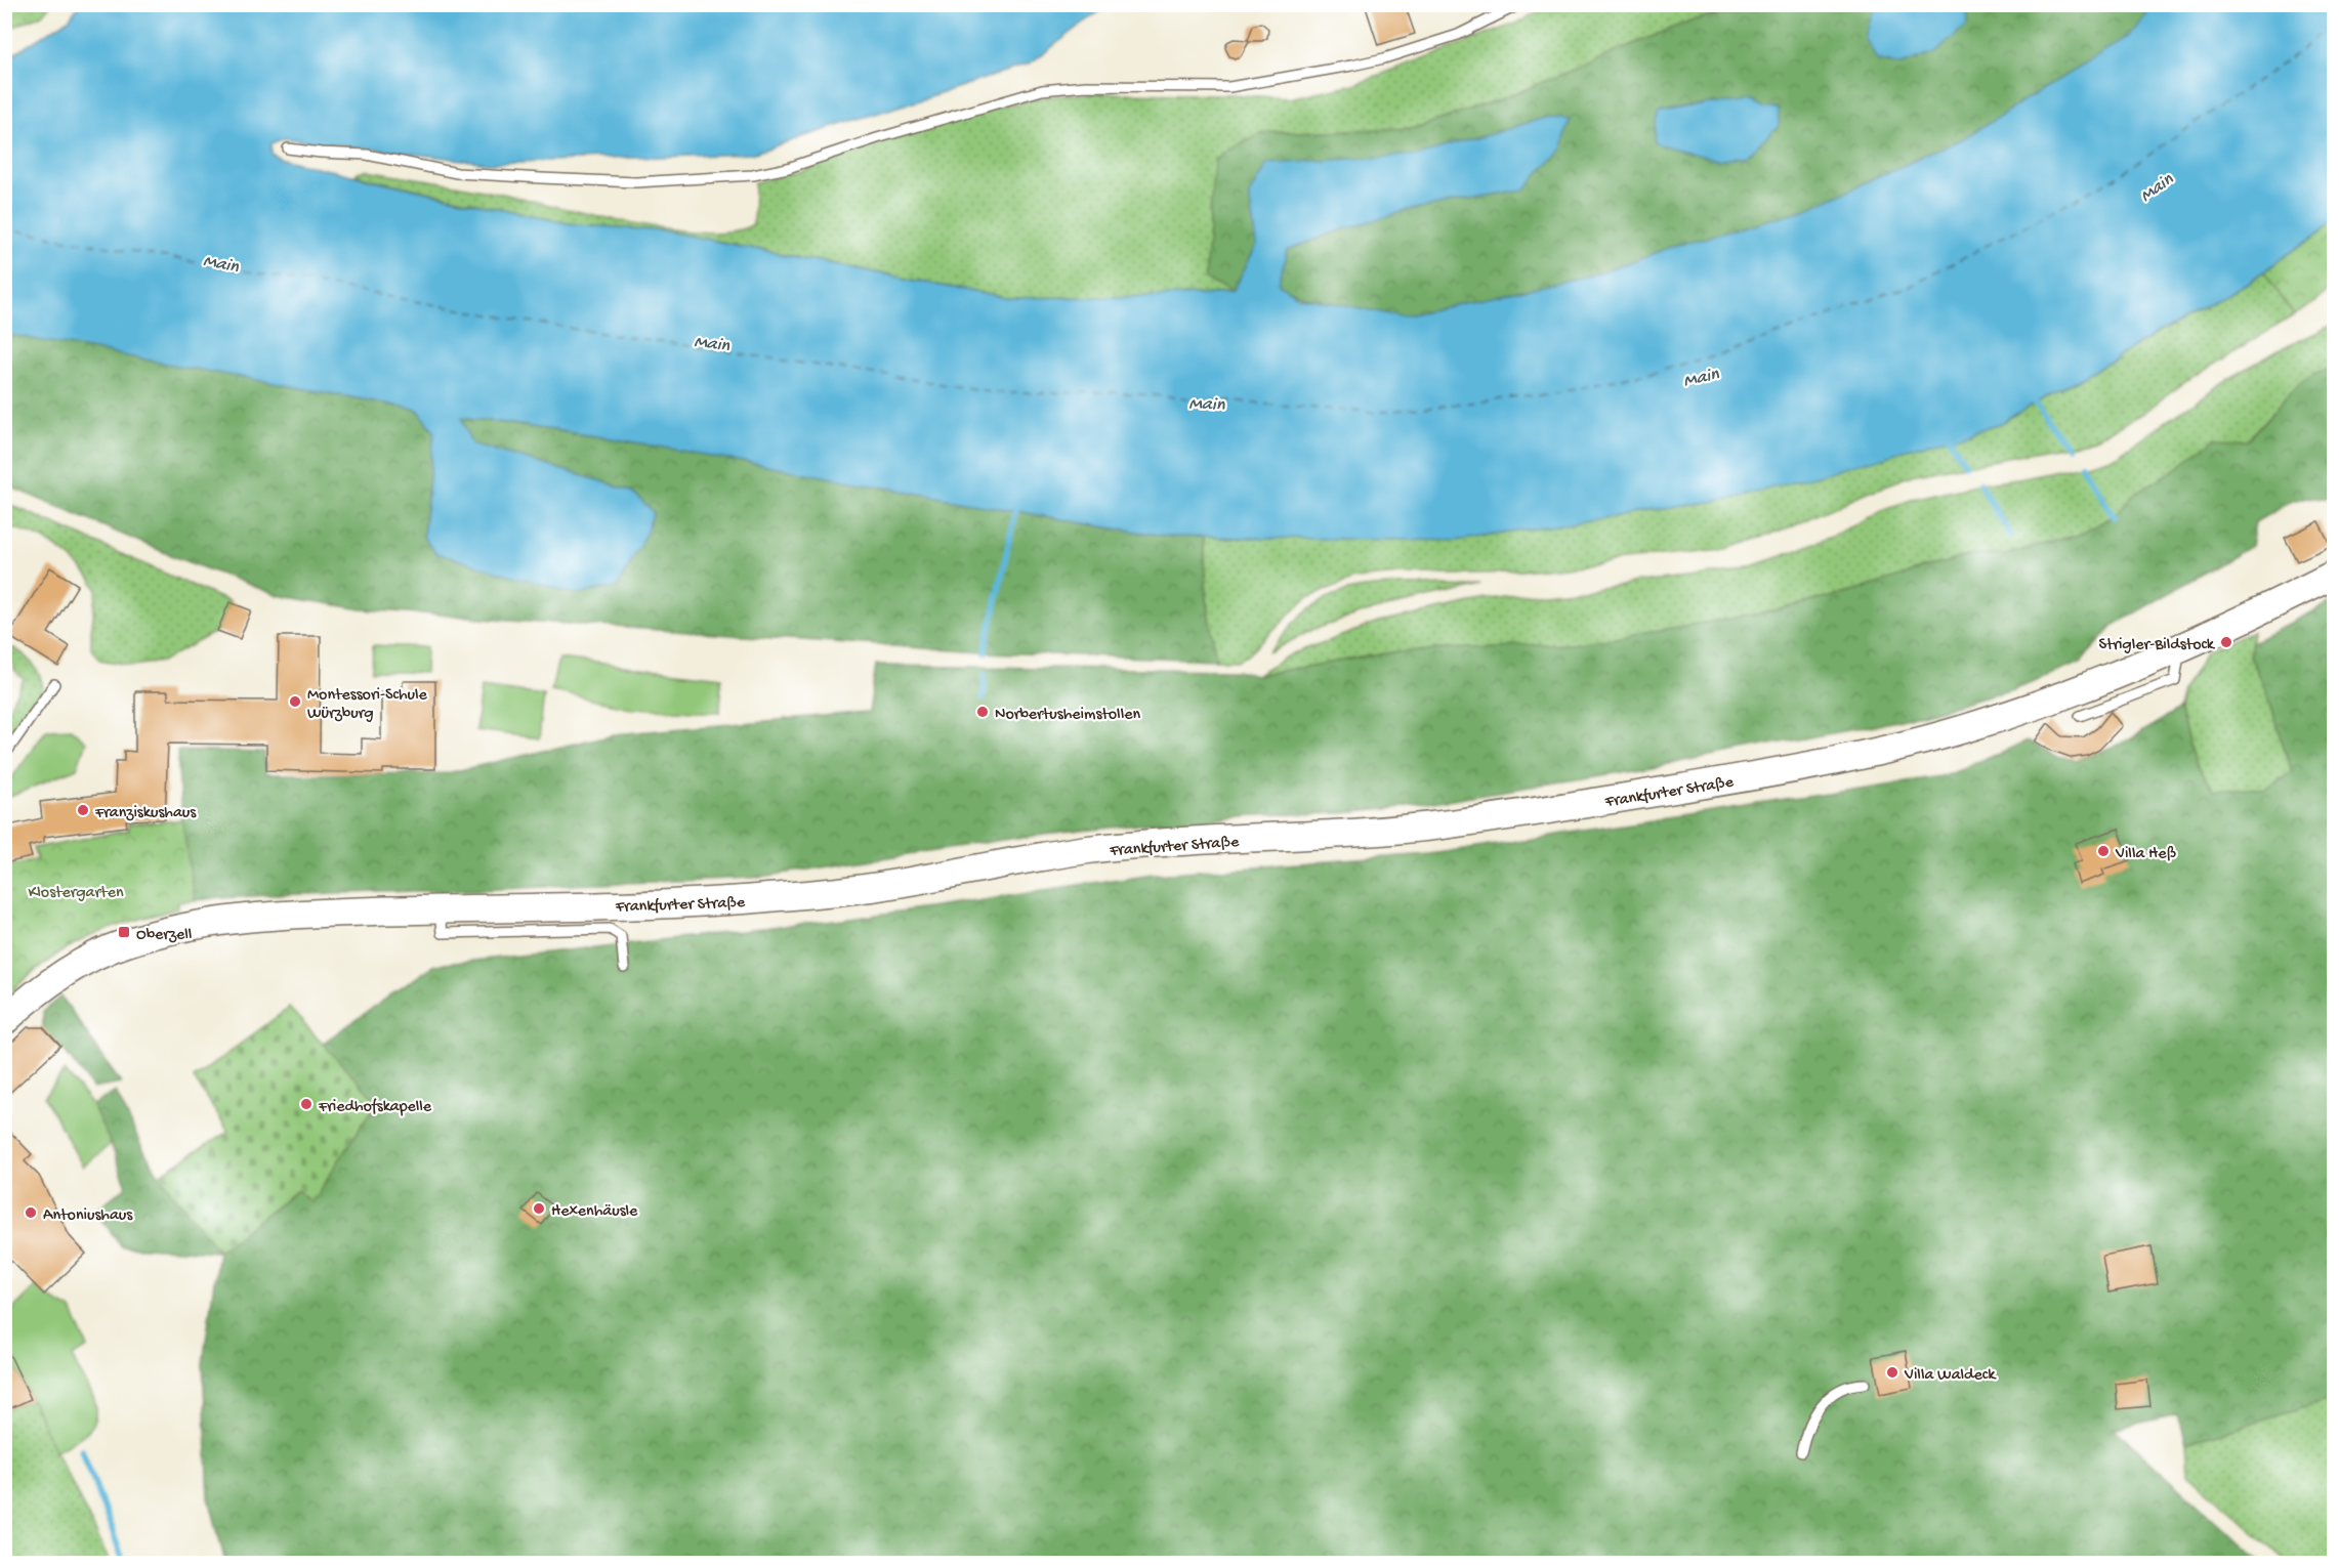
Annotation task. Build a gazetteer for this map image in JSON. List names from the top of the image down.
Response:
{
  "streets": {
    "main road": ["Frankfurter Straße"]
  },
  "water": ["Main"],
  "parks": ["Klostergarten"],
  "places": {
    "other": [
      "Strigler-Bildstock",
      "Montessori-Schule Würzburg",
      "Norbertusheimstollen",
      "Franziskushaus",
      "Villa Heß",
      "Friedhofskapelle",
      "Hexenhäusle",
      "Antoniushaus",
      "Villa Waldeck"
    ],
    "transit": ["Oberzell"]
  }
}
